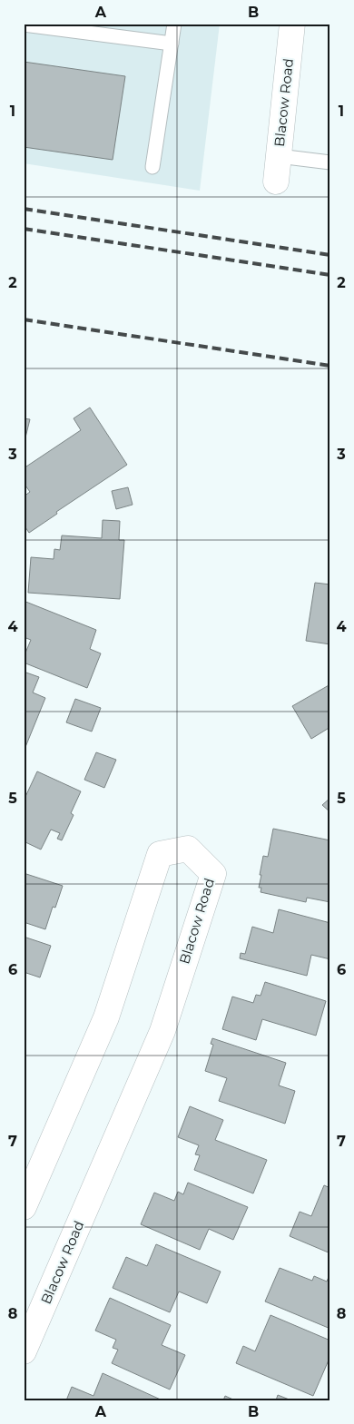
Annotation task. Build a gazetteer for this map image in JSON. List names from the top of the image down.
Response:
{
  "streets": {
    "street": ["Blacow Road"]
  },
  "grid": {
    "columns": ["A", "B"],
    "rows": [
      "1",
      "2",
      "3",
      "4",
      "5",
      "6",
      "7",
      "8"
    ]
  }
}
